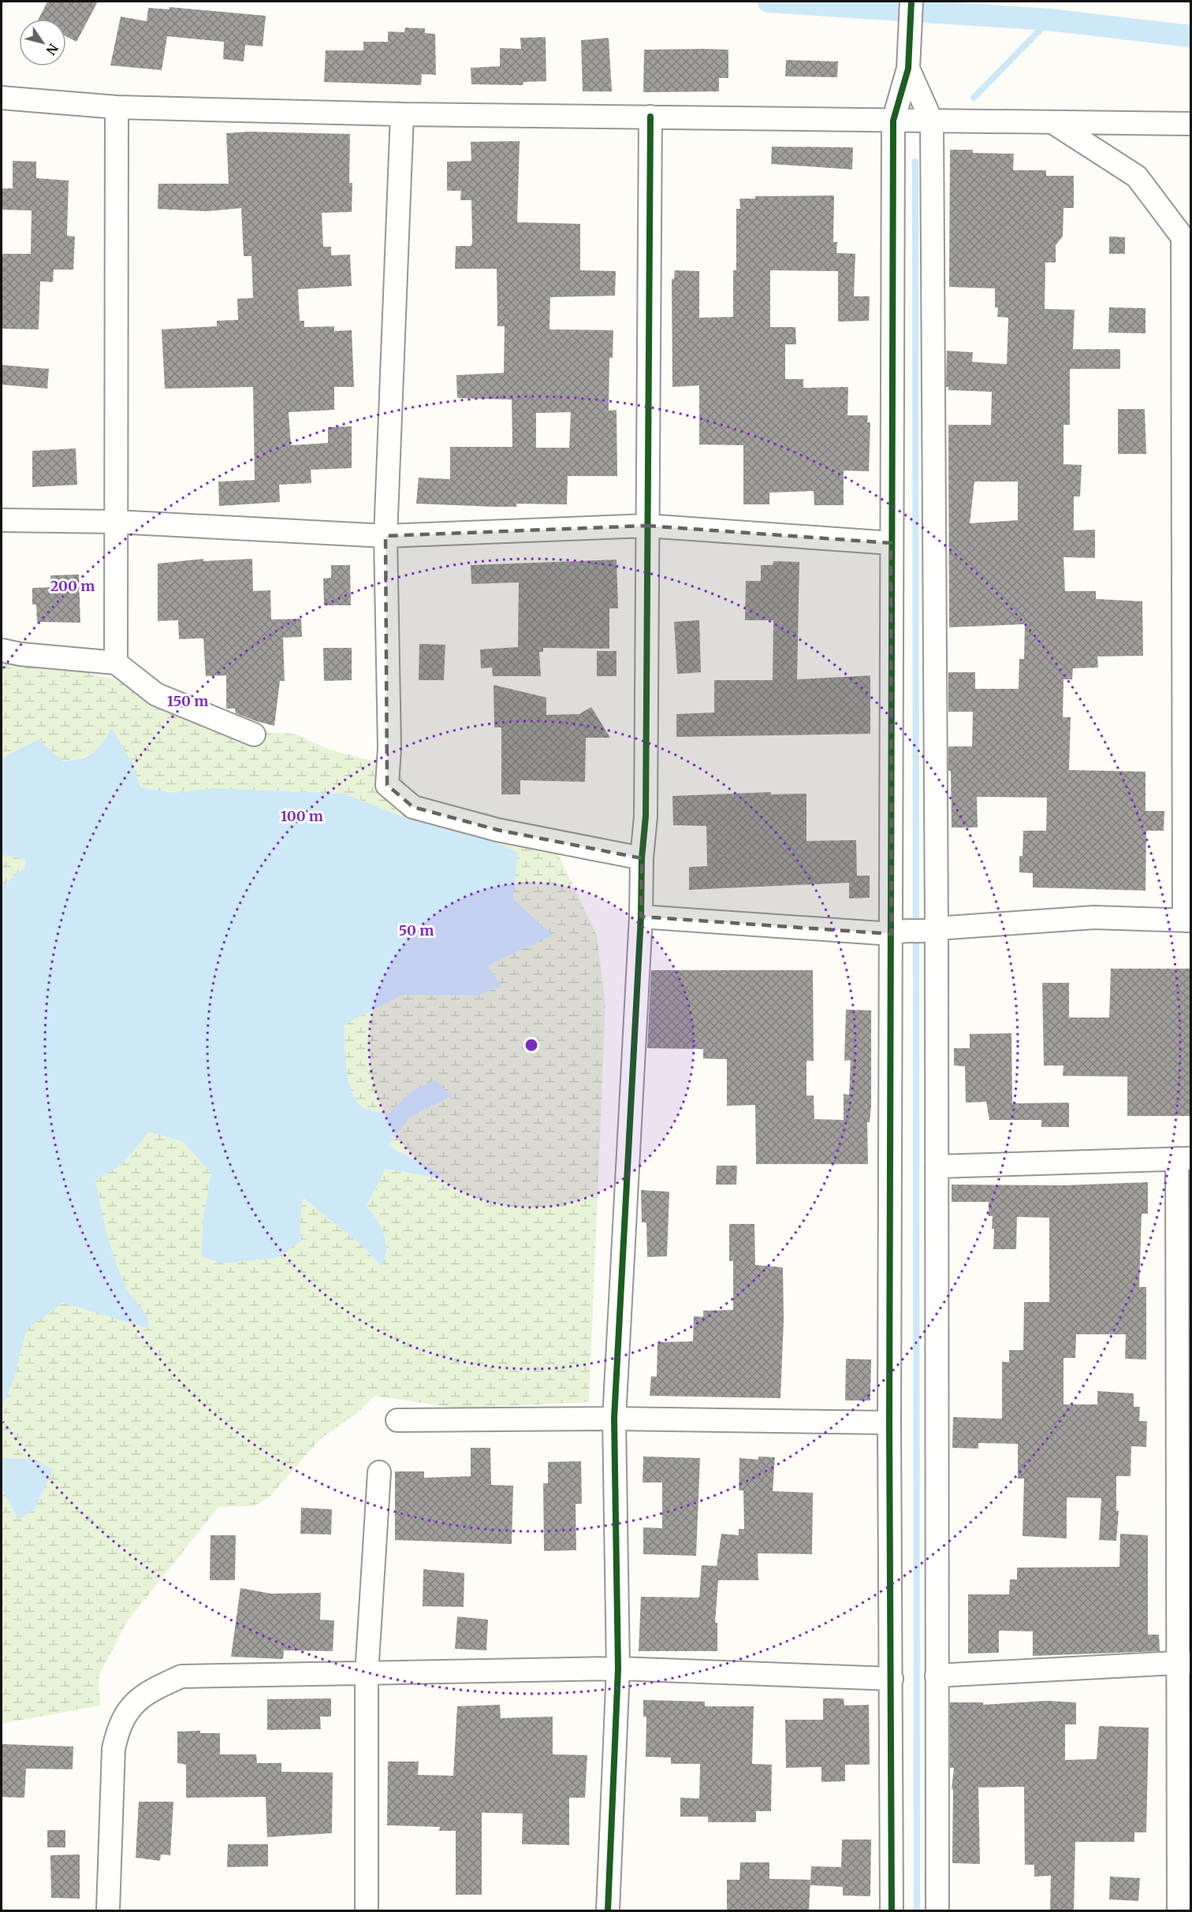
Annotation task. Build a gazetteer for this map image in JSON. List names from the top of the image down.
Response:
{
  "north": "bottom right",
  "rings": [
    "200 m",
    "150 m",
    "100 m",
    "50 m"
  ]
}
